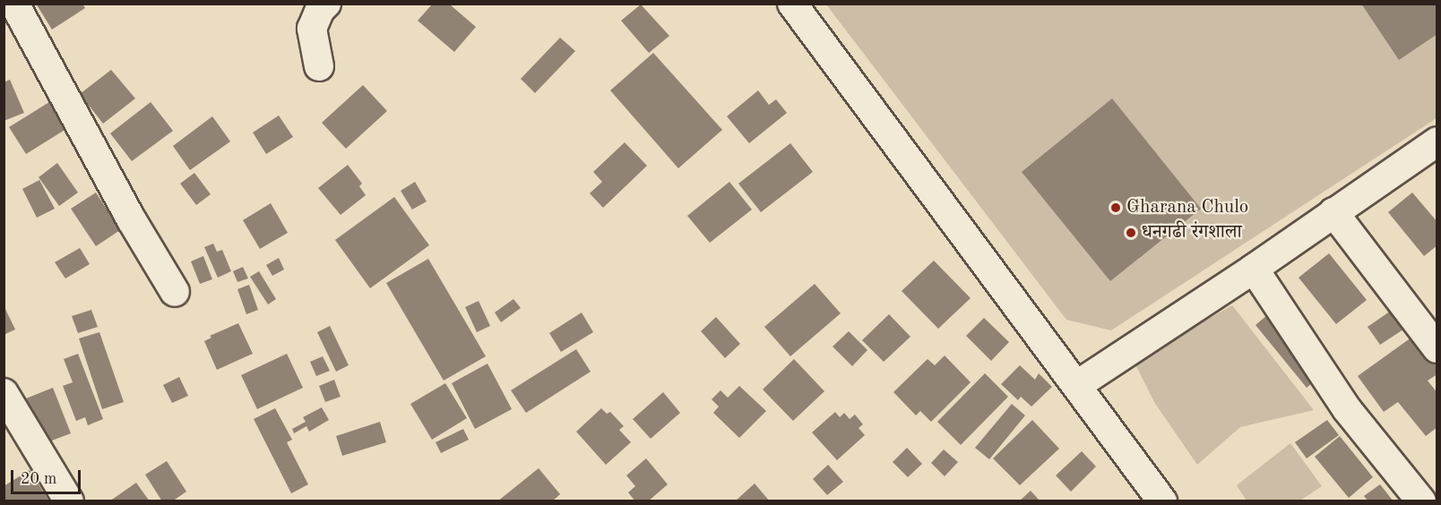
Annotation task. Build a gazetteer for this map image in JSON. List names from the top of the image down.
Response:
{
  "places": ["Gharana Chulo", "धनगढी रंगशाला"],
  "scale_bar": "20 m"
}
